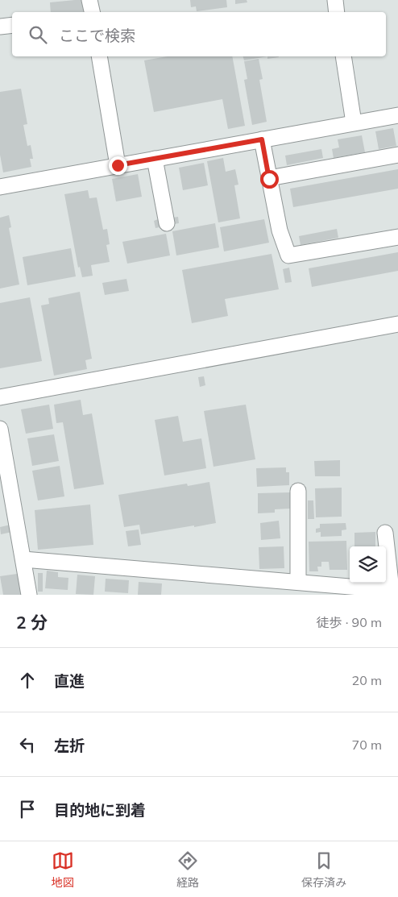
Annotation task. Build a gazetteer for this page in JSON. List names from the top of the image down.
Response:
{
  "page": {
    "search": "ここで検索",
    "heading": ["2 分", "徒歩 · 90 m"],
    "list": [
      ["直進", "20 m"],
      ["左折", "70 m"],
      "目的地に到着"
    ],
    "nav": ["地図", "経路", "保存済み"]
  }
}
